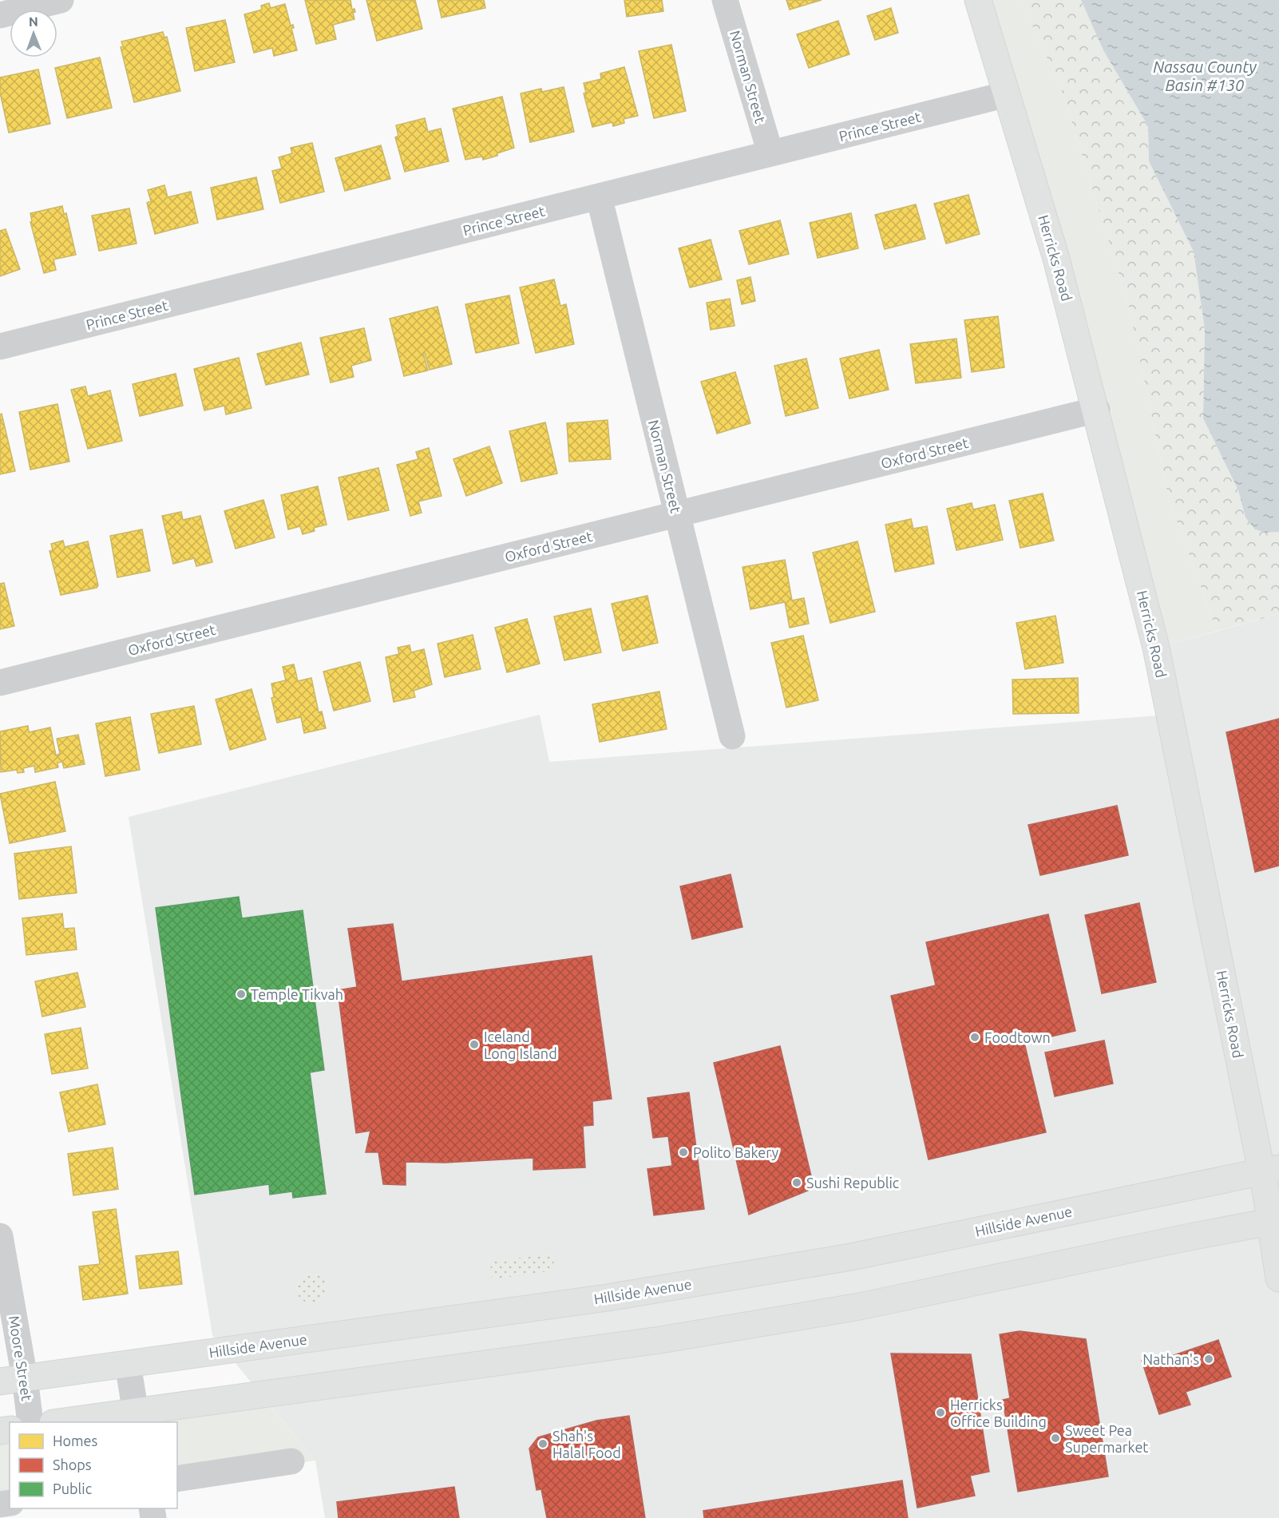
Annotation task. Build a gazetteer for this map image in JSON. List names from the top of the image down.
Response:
{
  "streets": {
    "main road": ["Herricks Road", "Hillside Avenue"],
    "street": [
      "Norman Street",
      "Prince Street",
      "Oxford Street",
      "Moore Street"
    ]
  },
  "crossings": [
    ["Norman Street", "Prince Street"],
    ["Norman Street", "Oxford Street"],
    ["Prince Street", "Herricks Road"],
    ["Herricks Road", "Oxford Street"],
    ["Herricks Road", "Hillside Avenue"],
    ["Hillside Avenue", "Moore Street"]
  ],
  "water": ["Nassau County Basin #130"],
  "places": [
    "Temple Tikvah",
    "Foodtown",
    "Iceland Long Island",
    "Polito Bakery",
    "Sushi Republic",
    "Nathan's",
    "Herricks Office Building",
    "Sweet Pea Supermarket",
    "Shah's Halal Food"
  ],
  "legend": ["Homes", "Shops", "Public"],
  "north": "top"
}
